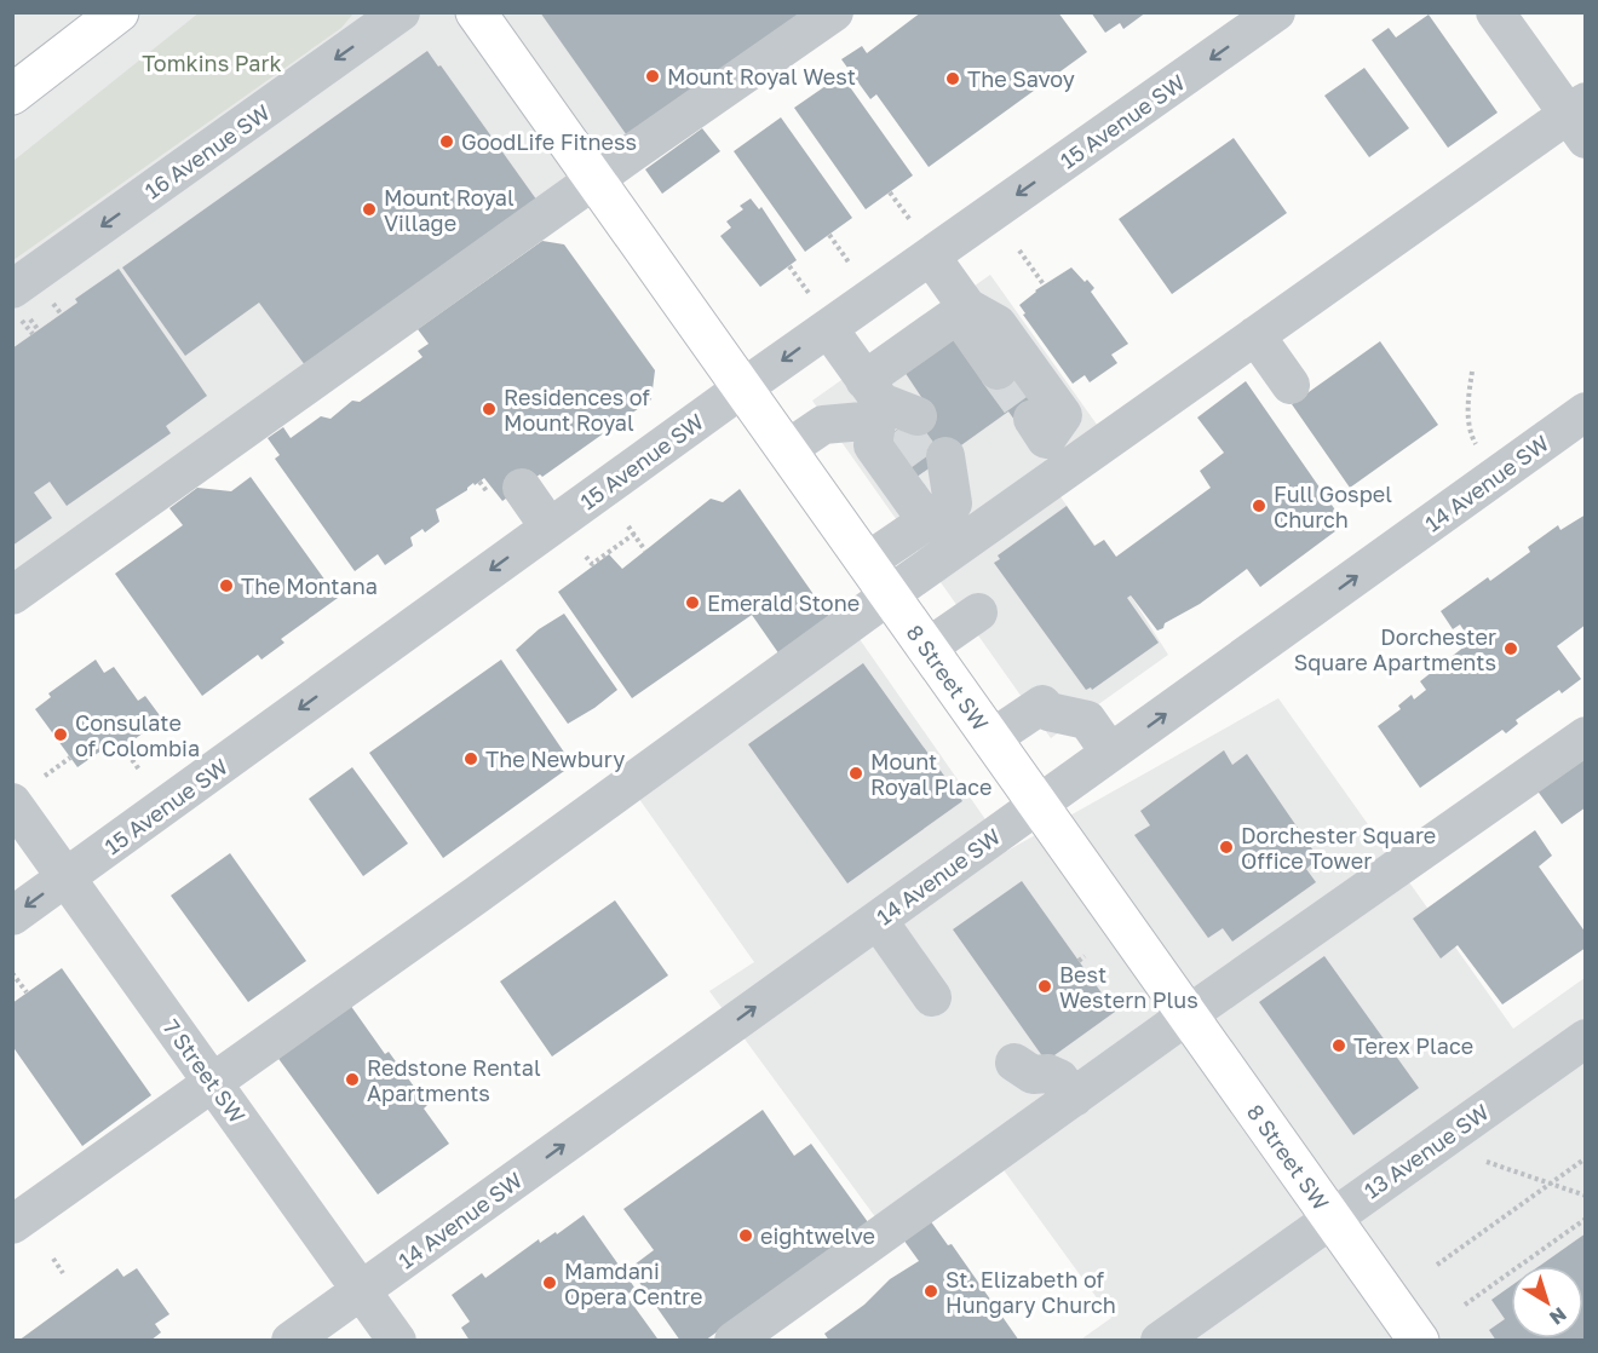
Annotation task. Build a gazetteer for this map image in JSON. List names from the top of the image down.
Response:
{
  "streets": {
    "main road": ["8 Street SW"],
    "street": [
      "15 Avenue SW",
      "16 Avenue SW",
      "14 Avenue SW",
      "7 Street SW",
      "13 Avenue SW"
    ]
  },
  "crossings": [
    ["15 Avenue SW", "8 Street SW"],
    ["15 Avenue SW", "7 Street SW"],
    ["14 Avenue SW", "8 Street SW"],
    ["14 Avenue SW", "7 Street SW"],
    ["8 Street SW", "13 Avenue SW"]
  ],
  "parks": ["Tomkins Park"],
  "places": [
    "Mount Royal West",
    "The Savoy",
    "GoodLife Fitness",
    "Mount Royal Village",
    "Residences of Mount Royal",
    "Full Gospel Church",
    "The Montana",
    "Emerald Stone",
    "Dorchester Square Apartments",
    "Consulate of Colombia",
    "The Newbury",
    "Mount Royal Place",
    "Dorchester Square Office Tower",
    "Best Western Plus",
    "Terex Place",
    "Redstone Rental Apartments",
    "eightwelve",
    "Mamdani Opera Centre",
    "St. Elizabeth of Hungary Church"
  ],
  "north": "bottom right"
}
